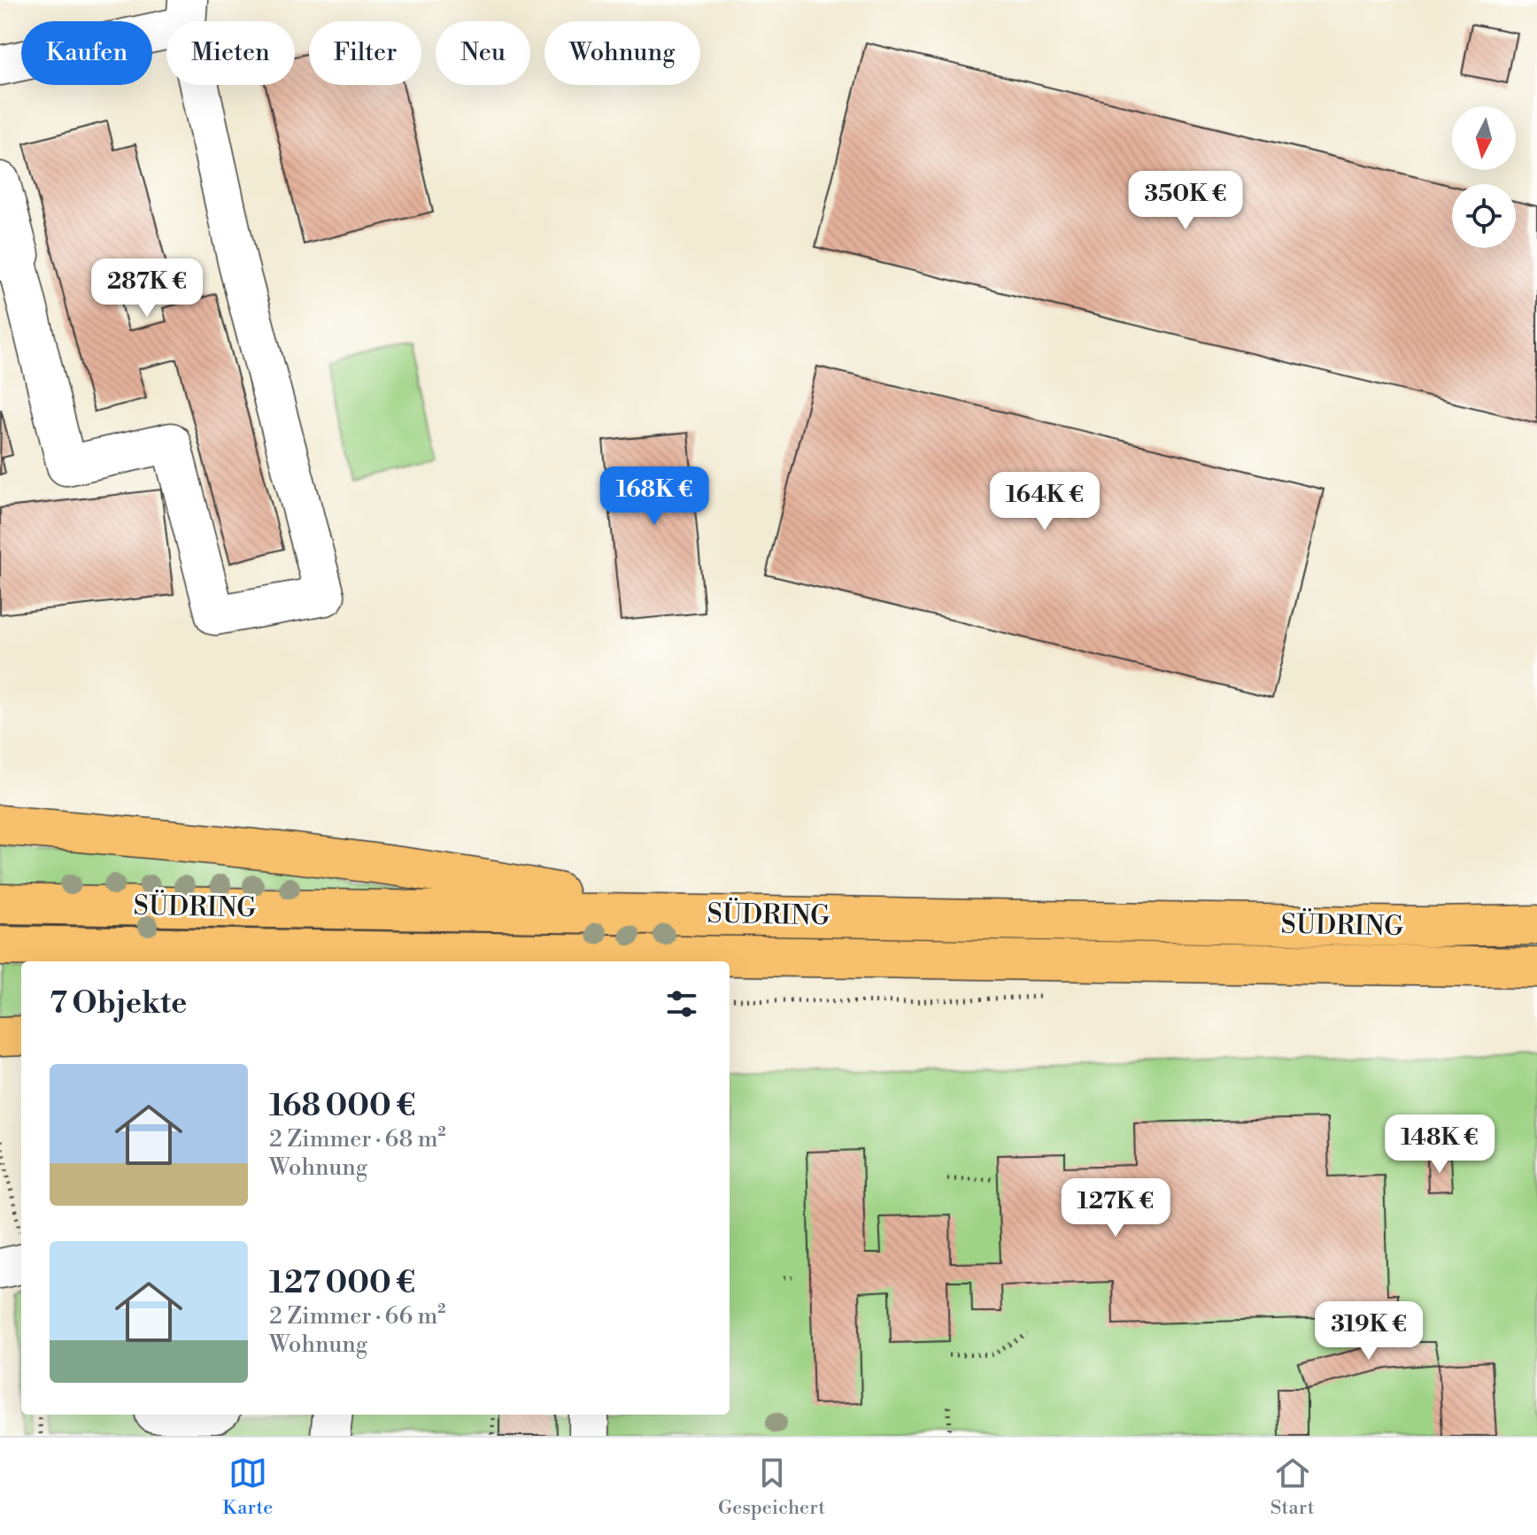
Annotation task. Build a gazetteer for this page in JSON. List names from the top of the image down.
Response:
{
  "streets": {
    "main road": ["SÜDRING"]
  },
  "north": "bottom",
  "page": {
    "chip": [
      "Kaufen",
      "Mieten",
      "Filter",
      "Neu",
      "Wohnung"
    ],
    "price": [
      "350K €",
      "287K €",
      "168K €",
      "164K €",
      "148K €",
      "127K €",
      "319K €"
    ],
    "heading": "7 Objekte",
    "list": [
      {
        "name": "168 000 €",
        "note": "2 Zimmer · 68 m² · Wohnung"
      },
      {
        "name": "127 000 €",
        "note": "2 Zimmer · 66 m² · Wohnung"
      }
    ],
    "tabs": ["Karte", "Gespeichert", "Start"]
  }
}
